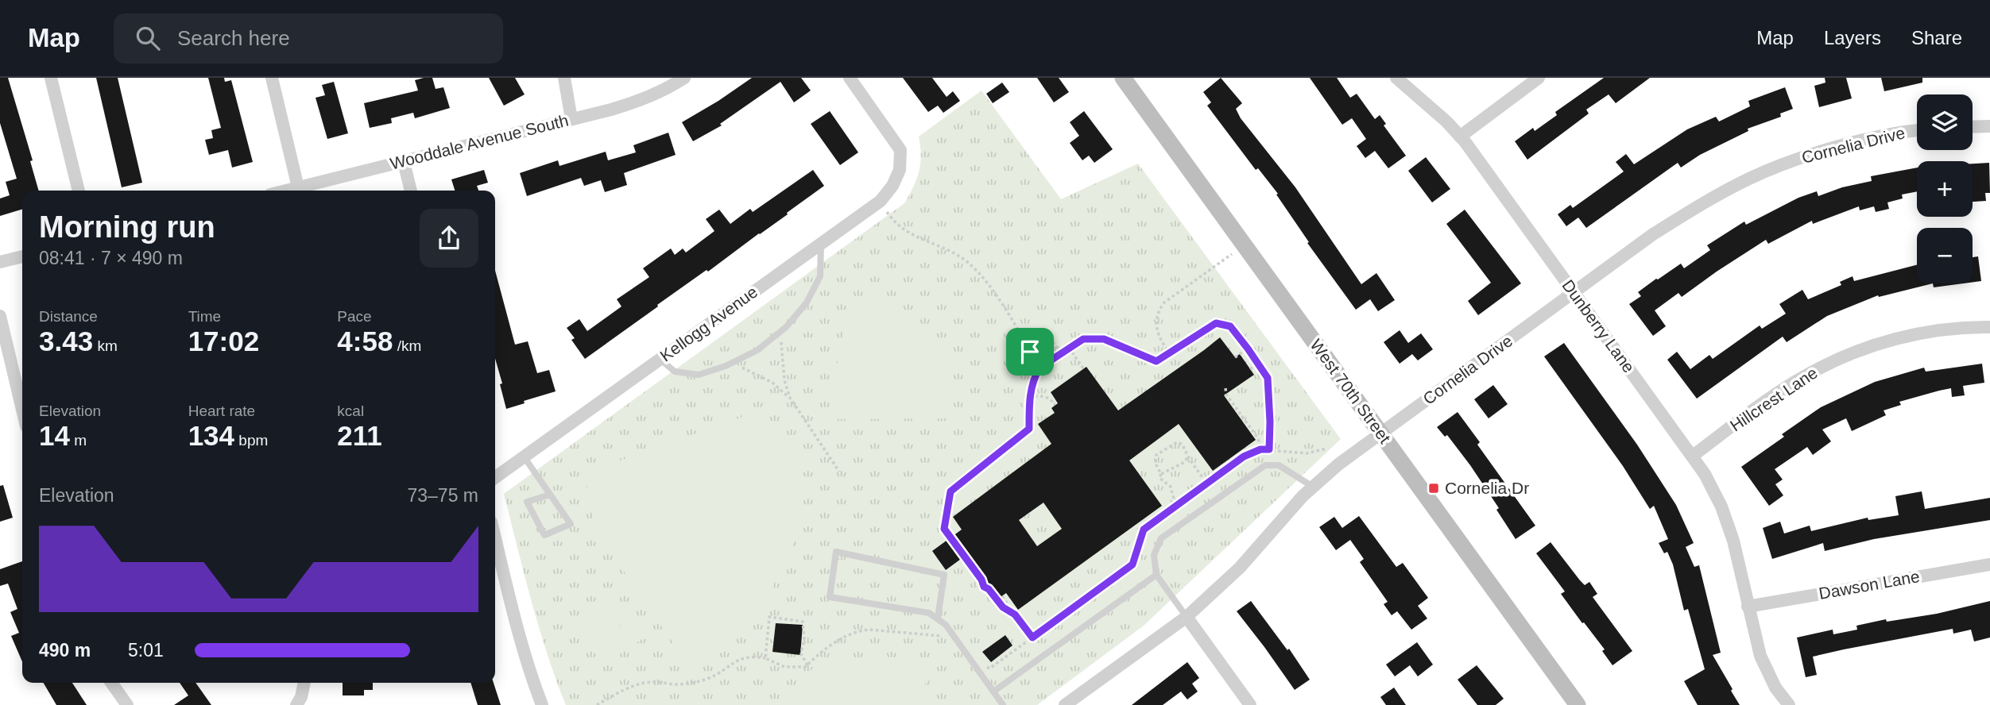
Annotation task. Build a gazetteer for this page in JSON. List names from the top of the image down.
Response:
{
  "streets": {
    "street": [
      "Wooddale Avenue South",
      "Cornelia Drive",
      "Kellogg Avenue",
      "Dunberry Lane",
      "West 70th Street",
      "Hillcrest Lane",
      "Dawson Lane"
    ]
  },
  "crossings": [
    ["Cornelia Drive", "Dunberry Lane"],
    ["Cornelia Drive", "West 70th Street"],
    ["Dunberry Lane", "Hillcrest Lane"],
    ["Dunberry Lane", "Dawson Lane"]
  ],
  "places": {
    "transit": ["Cornelia Dr"]
  },
  "page": {
    "header": "Map",
    "search": "Search here",
    "nav": ["Map", "Layers", "Share"],
    "map_buttons": ["+", "−"],
    "heading": ["Morning run", "08:41 · 7 × 490 m"],
    "stats": [
      ["Distance", "3.43 km"],
      ["Time", "17:02"],
      ["Pace", "4:58 /km"],
      ["Elevation", "14 m"],
      ["Heart rate", "134 bpm"],
      ["kcal", "211"]
    ],
    "chart": ["Elevation", "73–75 m"],
    "list": [
      {
        "name": "490 m",
        "note": "5:01"
      }
    ]
  }
}
